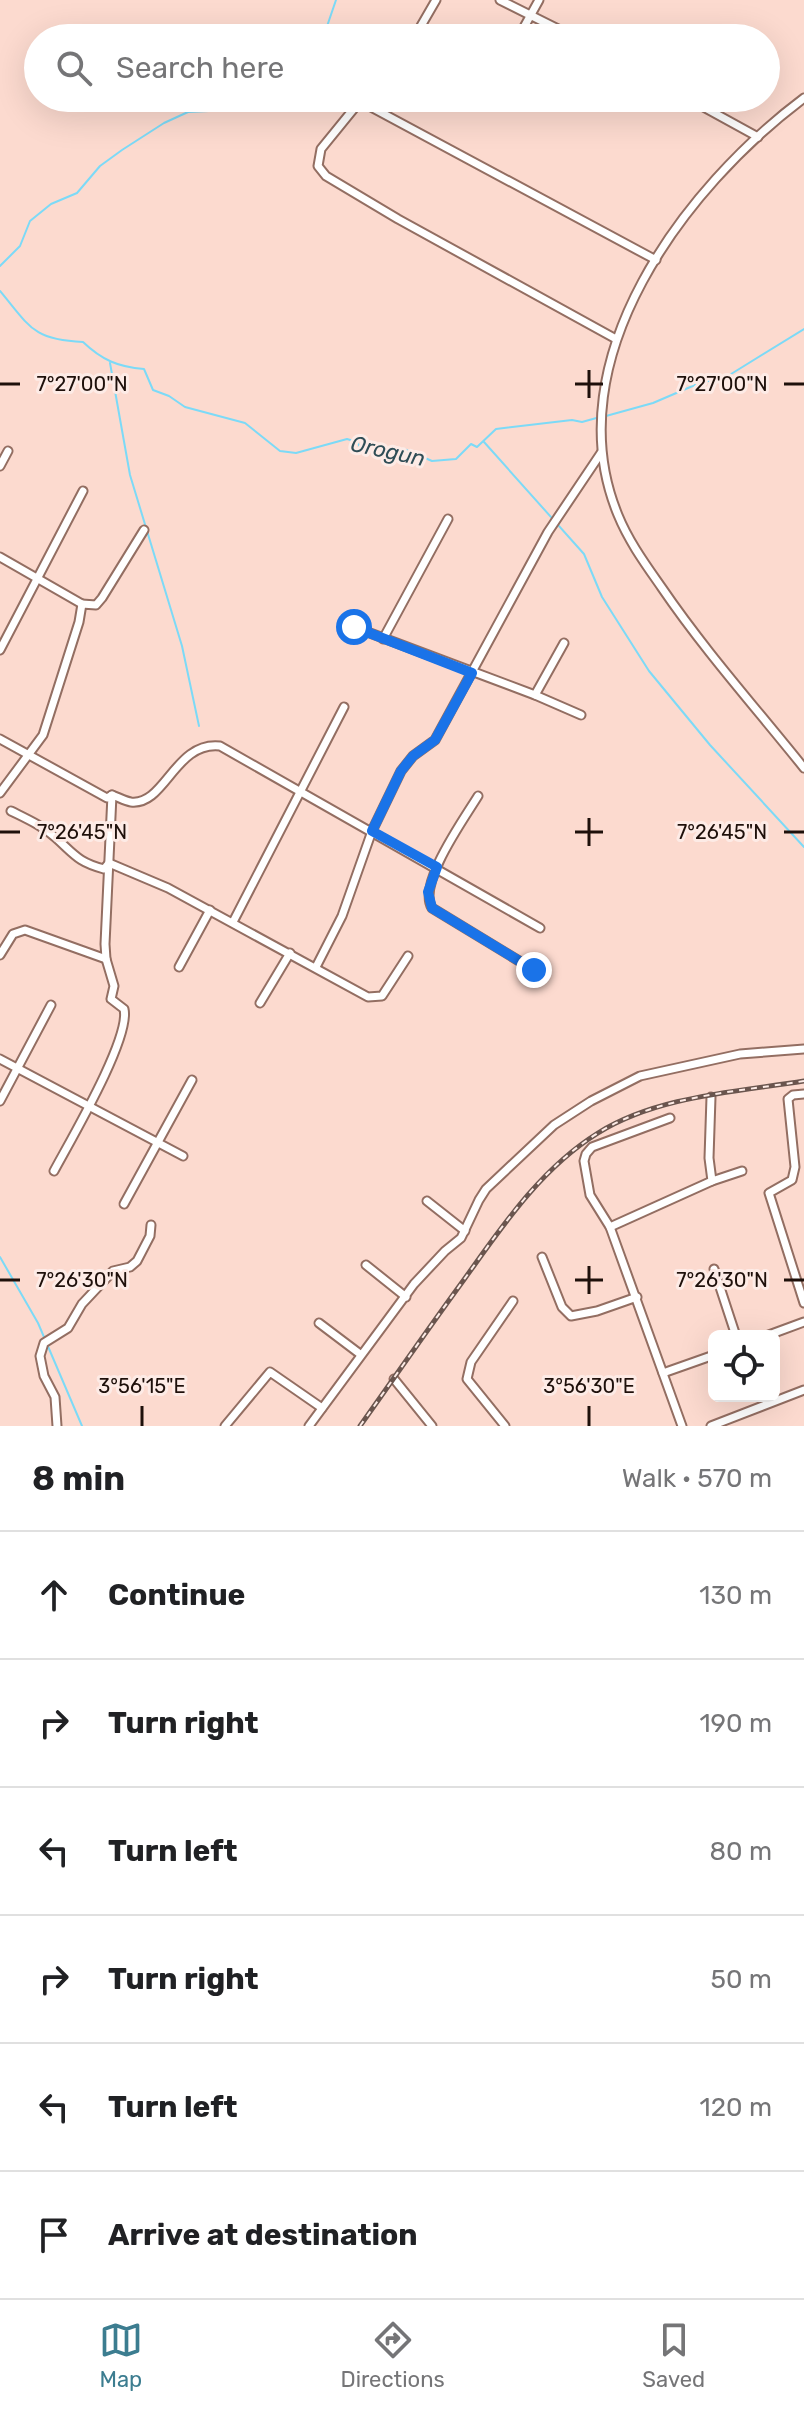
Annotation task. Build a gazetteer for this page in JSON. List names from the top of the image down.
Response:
{
  "water": ["Orogun"],
  "page": {
    "search": "Search here",
    "heading": ["8 min", "Walk · 570 m"],
    "list": [
      ["Continue", "130 m"],
      ["Turn right", "190 m"],
      ["Turn left", "80 m"],
      ["Turn right", "50 m"],
      ["Turn left", "120 m"],
      "Arrive at destination"
    ],
    "nav": ["Map", "Directions", "Saved"]
  },
  "coordinates": [
    "7°27'00\"N",
    "7°26'45\"N",
    "7°26'30\"N",
    "3°56'15\"E",
    "3°56'30\"E"
  ]
}
